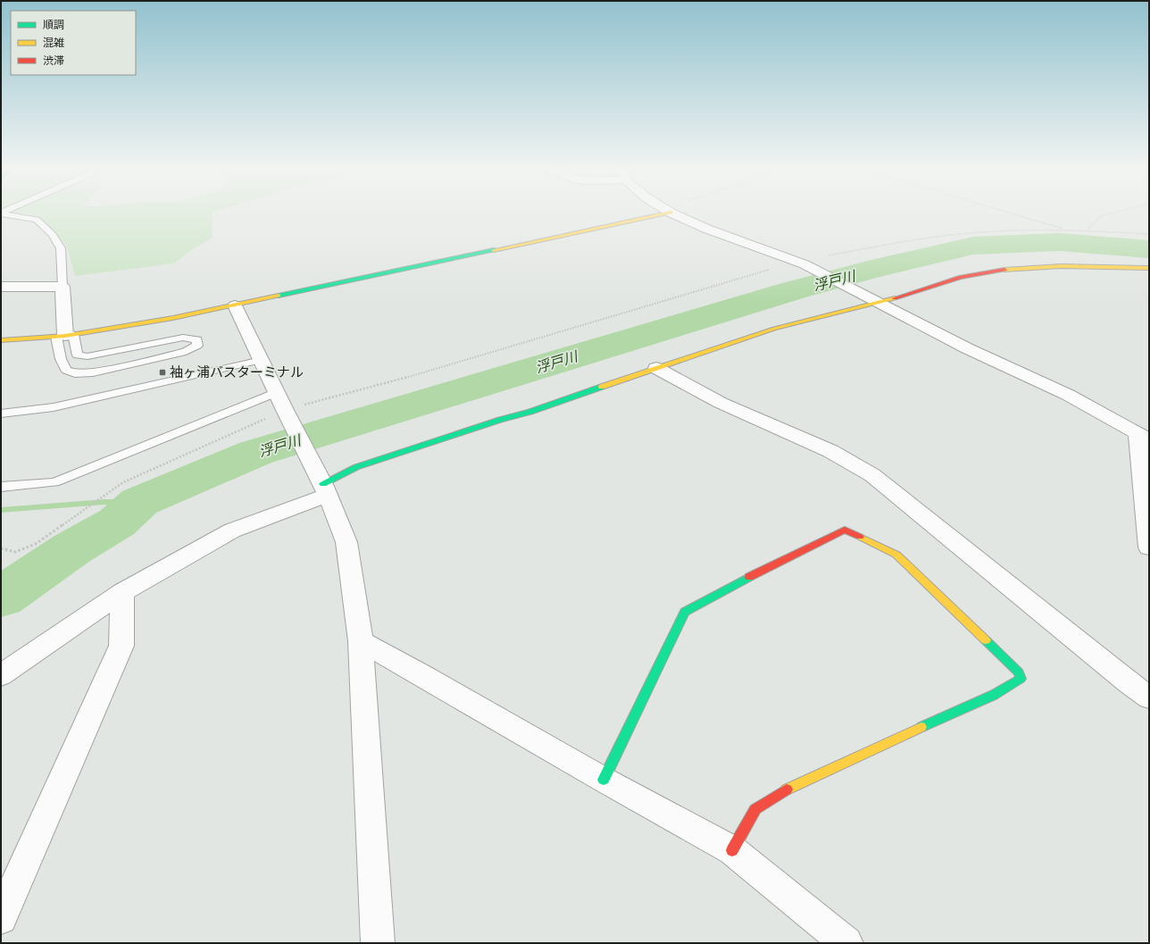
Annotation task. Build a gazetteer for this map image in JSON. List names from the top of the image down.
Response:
{
  "water": ["浮戸川"],
  "places": {
    "transit": ["袖ヶ浦バスターミナル"]
  },
  "legend": ["順調", "混雑", "渋滞"]
}
